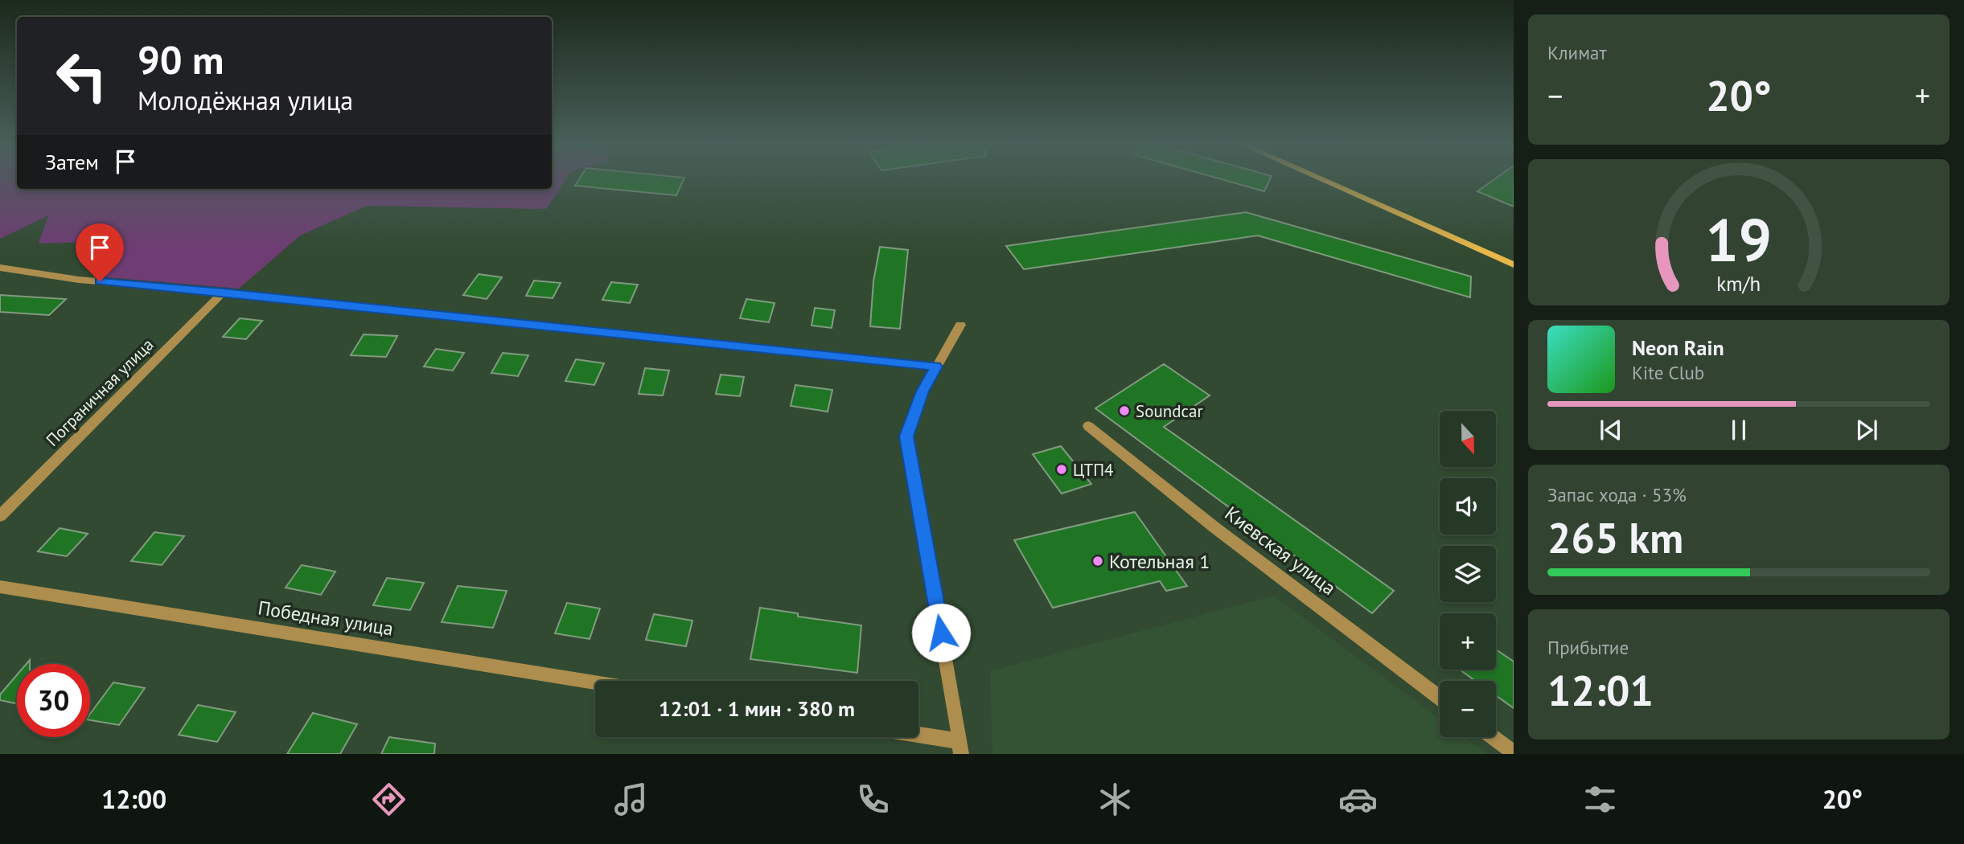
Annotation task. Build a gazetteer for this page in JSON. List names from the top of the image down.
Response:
{
  "streets": {
    "street": ["Пограничная улица", "Киевская улица", "Победная улица"]
  },
  "places": ["Soundcar", "ЦТП4", "Котельная 1"],
  "north": "bottom",
  "page": {
    "tile": [
      "Климат",
      ["Запас хода · 53%", "265 km"],
      ["Прибытие", "12:01"]
    ],
    "turn": ["90 m", "Молодёжная улица"],
    "heat": ["−", "20°", "+"],
    "then": "Затем",
    "song": ["Neon Rain", "Kite Club"],
    "map_buttons": ["+", "−"],
    "limit": "30",
    "trip": "12:01 · 1 мин · 380 m",
    "tabs": ["12:00", "20°"],
    "gauge": ["19", "km/h"]
  }
}
